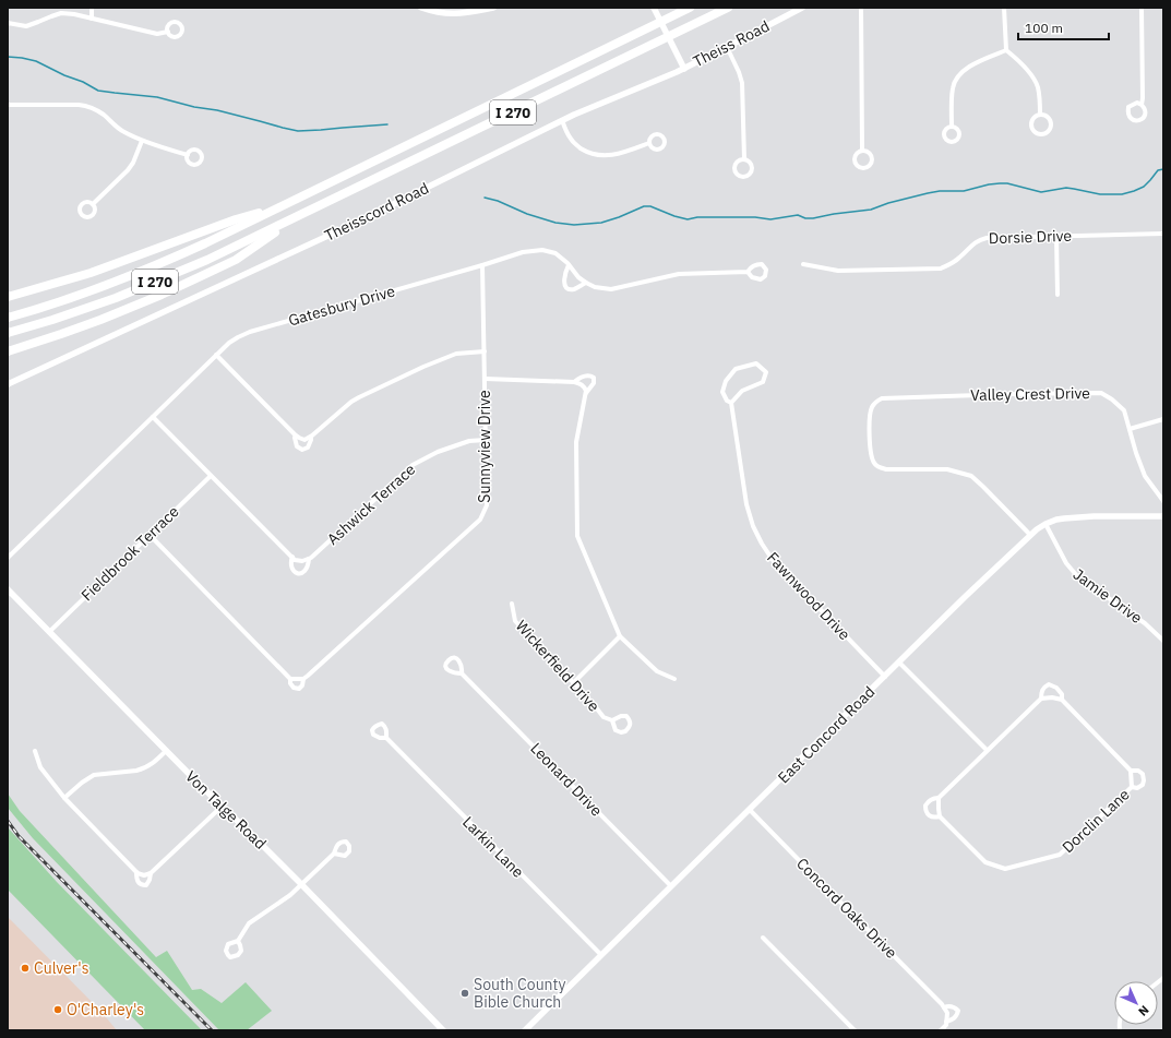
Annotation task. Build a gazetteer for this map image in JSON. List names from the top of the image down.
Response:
{
  "streets": {
    "highway": ["I 270"],
    "street": [
      "Theiss Road",
      "Theisscord Road",
      "Dorsie Drive",
      "Gatesbury Drive",
      "Valley Crest Drive",
      "Sunnyview Drive",
      "Ashwick Terrace",
      "Fieldbrook Terrace",
      "Fawnwood Drive",
      "Jamie Drive",
      "Wickerfield Drive",
      "East Concord Road",
      "Leonard Drive",
      "Von Talge Road",
      "Dorclin Lane",
      "Larkin Lane",
      "Concord Oaks Drive"
    ]
  },
  "crossings": [
    ["Theiss Road", "Theisscord Road"],
    ["Gatesbury Drive", "Sunnyview Drive"],
    ["Gatesbury Drive", "Ashwick Terrace"],
    ["Valley Crest Drive", "East Concord Road"],
    ["Sunnyview Drive", "Ashwick Terrace"],
    ["Sunnyview Drive", "Fieldbrook Terrace"],
    ["Ashwick Terrace", "Fieldbrook Terrace"],
    ["Fieldbrook Terrace", "Von Talge Road"],
    ["Fawnwood Drive", "East Concord Road"],
    ["Jamie Drive", "East Concord Road"],
    ["East Concord Road", "Leonard Drive"],
    ["East Concord Road", "Larkin Lane"],
    ["East Concord Road", "Concord Oaks Drive"]
  ],
  "places": ["Culver's", "South County Bible Church", "O'Charley's"],
  "scale_bar": "100 m",
  "north": "bottom right"
}
